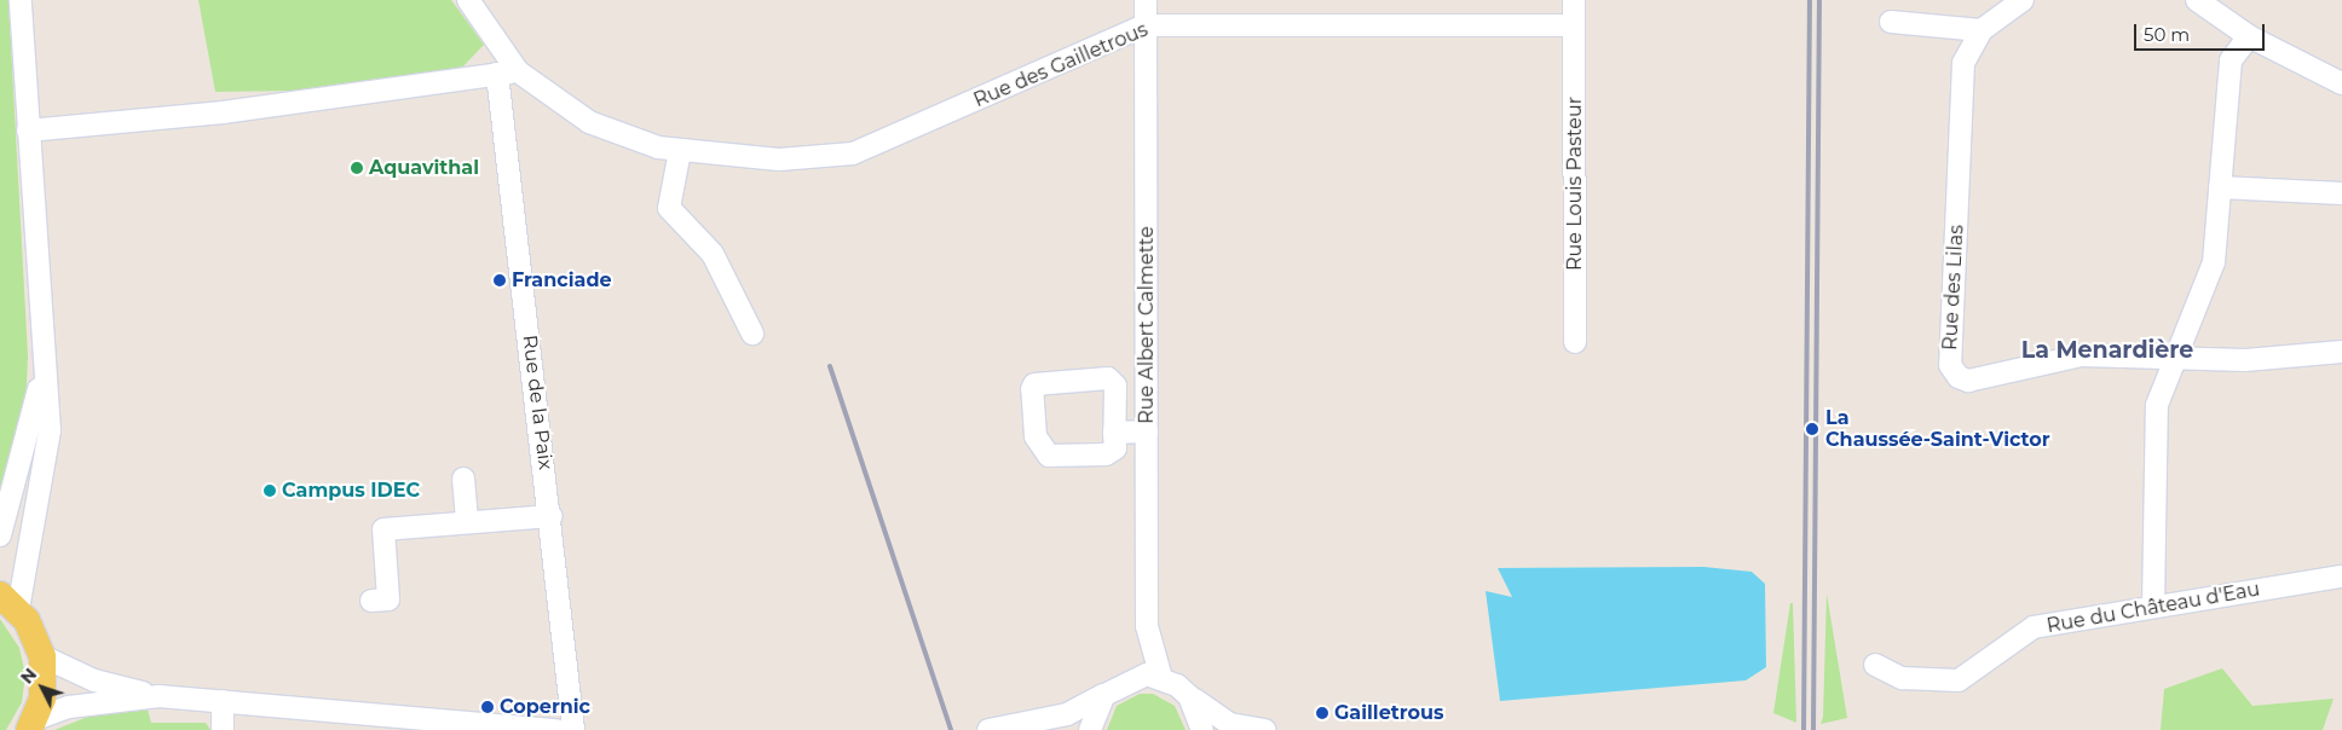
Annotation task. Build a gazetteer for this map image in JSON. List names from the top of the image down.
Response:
{
  "streets": {
    "street": [
      "Rue des Gailletrous",
      "Rue Louis Pasteur",
      "Rue des Lilas",
      "Rue Albert Calmette",
      "Rue de la Paix",
      "Rue du Château d'Eau"
    ]
  },
  "crossings": [
    ["Rue des Gailletrous", "Rue Louis Pasteur"],
    ["Rue des Gailletrous", "Rue Albert Calmette"],
    ["Rue des Gailletrous", "Rue de la Paix"]
  ],
  "districts": ["La Menardière"],
  "places": [
    "Aquavithal",
    "Franciade",
    "La Chaussée-Saint-Victor",
    "Campus IDEC",
    "Copernic",
    "Gailletrous"
  ],
  "scale_bar": "50 m",
  "north": "top left"
}
